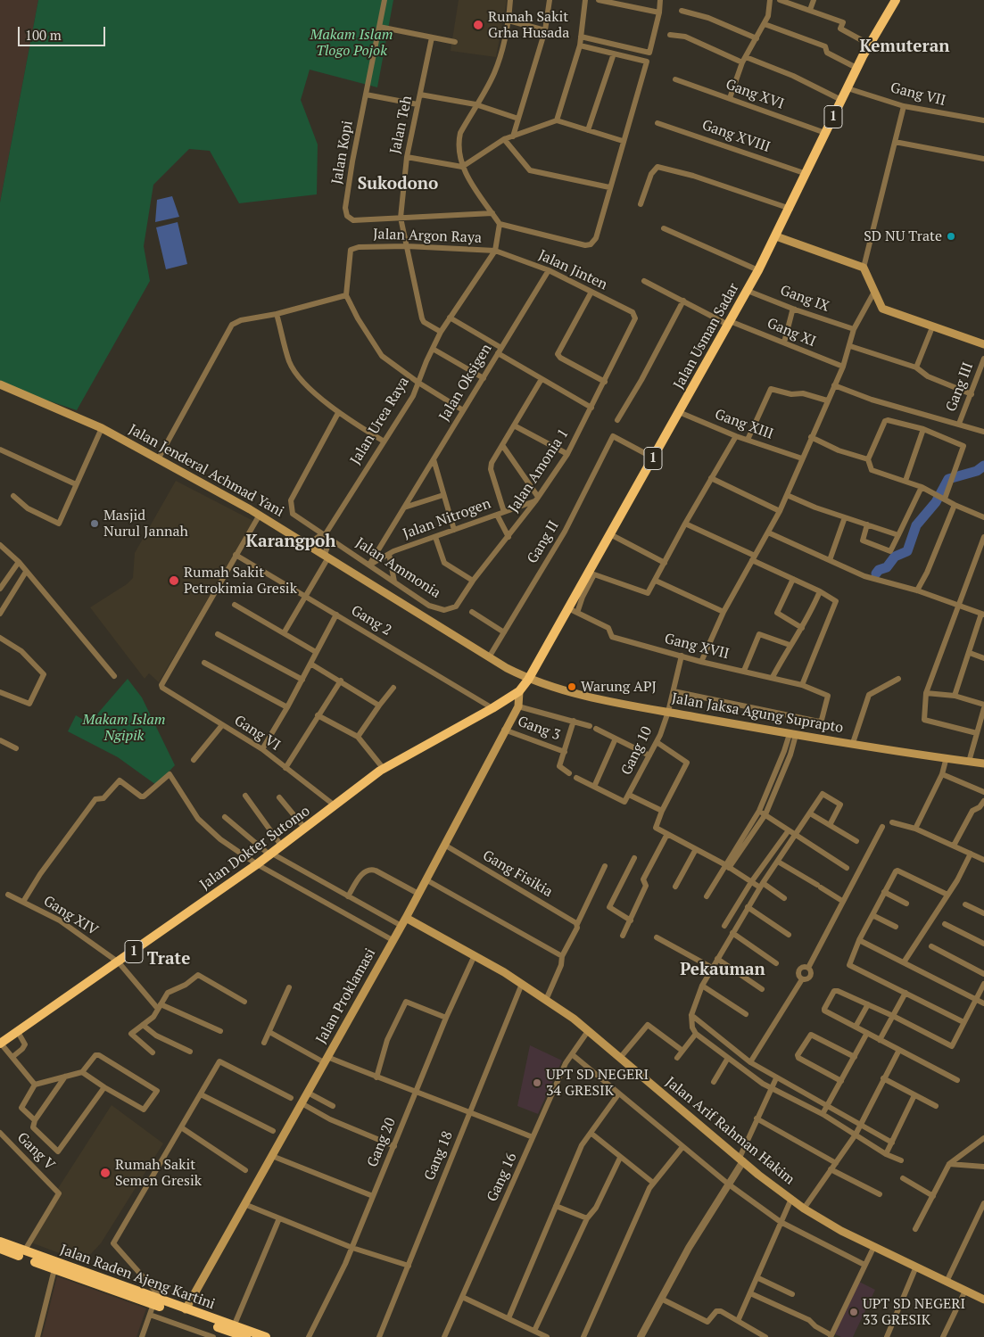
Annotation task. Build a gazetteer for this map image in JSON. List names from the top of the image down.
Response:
{
  "streets": {
    "highway": [
      "1",
      "Jalan Usman Sadar",
      "Jalan Dokter Sutomo",
      "Jalan Raden Ajeng Kartini"
    ],
    "main road": [
      "Jalan Jenderal Achmad Yani",
      "Jalan Jaksa Agung Suprapto",
      "Jalan Proklamasi",
      "Jalan Arif Rahman Hakim"
    ],
    "street": [
      "Gang XVI",
      "Gang VII",
      "Jalan Teh",
      "Gang XVIII",
      "Jalan Kopi",
      "Jalan Argon Raya",
      "Jalan Jinten",
      "Gang IX",
      "Gang XI",
      "Jalan Oksigen",
      "Gang III",
      "Jalan Urea Raya",
      "Gang XIII",
      "Jalan Amonia 1",
      "Jalan Nitrogen",
      "Gang II",
      "Jalan Ammonia",
      "Gang 2",
      "Gang XVII",
      "Gang 3",
      "Gang VI",
      "Gang 10",
      "Gang Fisikia",
      "Gang XIV",
      "Gang 20",
      "Gang V",
      "Gang 18",
      "Gang 16"
    ]
  },
  "crossings": [
    ["Gang XVI", "Jalan Usman Sadar"],
    ["Gang VII", "Jalan Usman Sadar"],
    ["Jalan Teh", "Jalan Kopi"],
    ["Jalan Teh", "Jalan Argon Raya"],
    ["Jalan Teh", "Jalan Urea Raya"],
    ["Gang XVIII", "Jalan Usman Sadar"],
    ["Jalan Argon Raya", "Jalan Jinten"],
    ["Jalan Argon Raya", "Jalan Urea Raya"],
    ["Jalan Jinten", "Jalan Oksigen"],
    ["Jalan Jinten", "Jalan Urea Raya"],
    ["Jalan Jinten", "Jalan Amonia 1"],
    ["Gang IX", "Jalan Usman Sadar"],
    ["Gang XI", "Jalan Usman Sadar"],
    ["Jalan Usman Sadar", "Gang XIII"],
    ["Jalan Usman Sadar", "Jalan Jenderal Achmad Yani"],
    ["Jalan Usman Sadar", "Gang II"],
    ["Jalan Usman Sadar", "Gang XVII"],
    ["Jalan Usman Sadar", "Jalan Jaksa Agung Suprapto"],
    ["Jalan Usman Sadar", "Jalan Dokter Sutomo"],
    ["Jalan Oksigen", "Jalan Nitrogen"],
    ["Jalan Oksigen", "Jalan Ammonia"],
    ["Jalan Urea Raya", "Jalan Jenderal Achmad Yani"],
    ["Jalan Urea Raya", "Jalan Ammonia"],
    ["Jalan Jenderal Achmad Yani", "Gang II"],
    ["Jalan Jenderal Achmad Yani", "Jalan Jaksa Agung Suprapto"],
    ["Jalan Jenderal Achmad Yani", "Jalan Dokter Sutomo"],
    ["Jalan Amonia 1", "Jalan Nitrogen"],
    ["Jalan Amonia 1", "Jalan Ammonia"],
    ["Jalan Nitrogen", "Jalan Ammonia"],
    ["Gang 2", "Gang VI"],
    ["Gang 2", "Jalan Dokter Sutomo"],
    ["Gang XVII", "Gang 10"],
    ["Jalan Jaksa Agung Suprapto", "Gang 10"],
    ["Jalan Jaksa Agung Suprapto", "Jalan Dokter Sutomo"],
    ["Gang 3", "Jalan Proklamasi"],
    ["Gang VI", "Jalan Dokter Sutomo"],
    ["Jalan Dokter Sutomo", "Gang XIV"],
    ["Jalan Dokter Sutomo", "Jalan Proklamasi"],
    ["Gang Fisikia", "Jalan Proklamasi"],
    ["Jalan Proklamasi", "Jalan Arif Rahman Hakim"],
    ["Jalan Proklamasi", "Jalan Raden Ajeng Kartini"],
    ["Jalan Arif Rahman Hakim", "Gang 20"],
    ["Jalan Arif Rahman Hakim", "Gang 18"],
    ["Jalan Arif Rahman Hakim", "Gang 16"],
    ["Gang V", "Jalan Raden Ajeng Kartini"]
  ],
  "districts": [
    "Kemuteran",
    "Sukodono",
    "Karangpoh",
    "Trate",
    "Pekauman"
  ],
  "parks": ["Makam Islam Tlogo Pojok", "Makam Islam Ngipik"],
  "places": [
    "Rumah Sakit Grha Husada",
    "SD NU Trate",
    "Masjid Nurul Jannah",
    "Rumah Sakit Petrokimia Gresik",
    "Warung APJ",
    "UPT SD NEGERI 34 GRESIK",
    "Rumah Sakit Semen Gresik",
    "UPT SD NEGERI 33 GRESIK"
  ],
  "scale_bar": "100 m"
}
